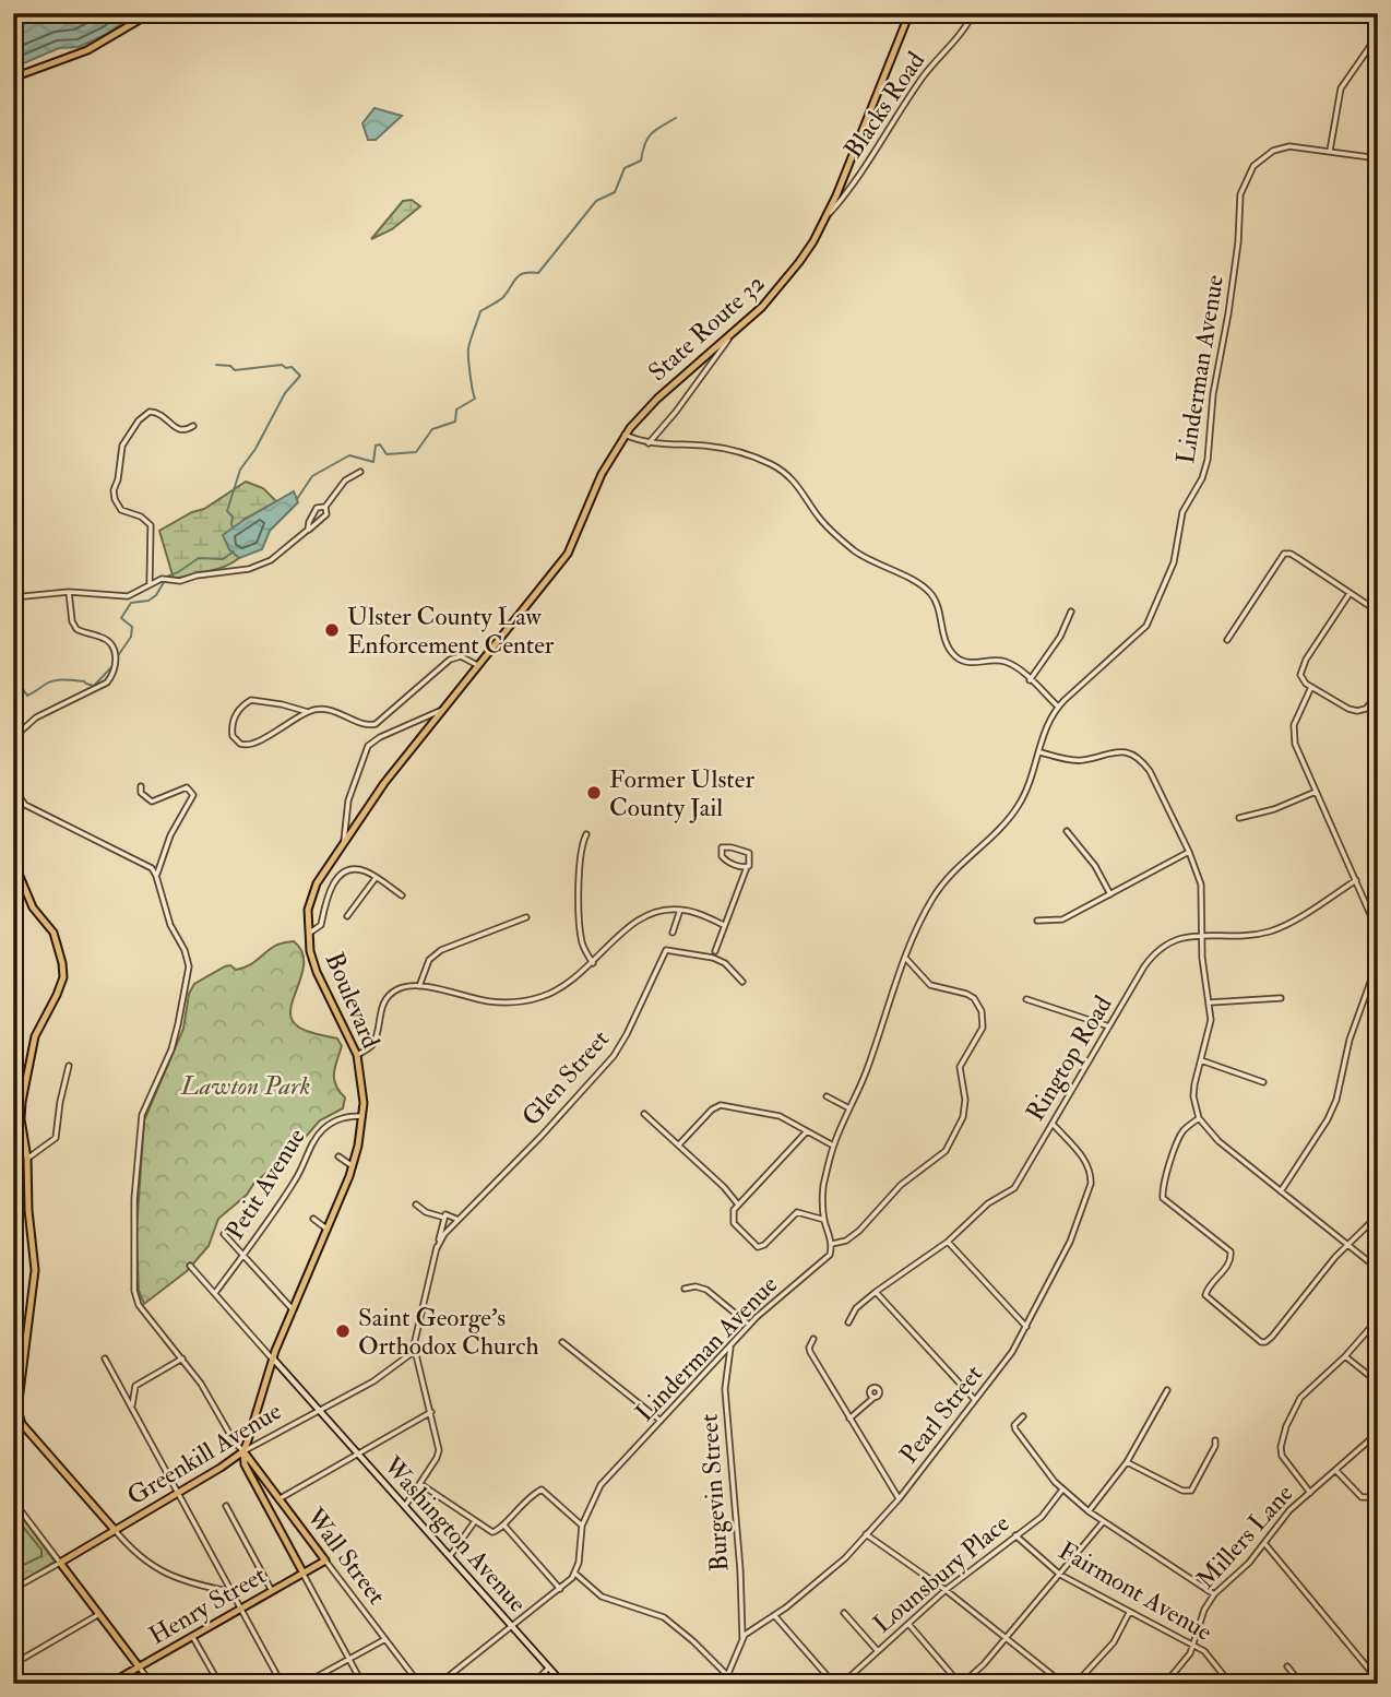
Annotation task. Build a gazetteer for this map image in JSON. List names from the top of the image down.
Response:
{
  "streets": {
    "main road": [
      "State Route 32",
      "Boulevard",
      "Greenkill Avenue",
      "Washington Avenue",
      "Wall Street",
      "Henry Street"
    ],
    "street": [
      "Blacks Road",
      "Linderman Avenue",
      "Ringtop Road",
      "Glen Street",
      "Petit Avenue",
      "Pearl Street",
      "Burgevin Street",
      "Millers Lane",
      "Lounsbury Place",
      "Fairmont Avenue"
    ]
  },
  "crossings": [
    ["Blacks Road", "State Route 32"],
    ["State Route 32", "Boulevard"],
    ["Linderman Avenue", "Burgevin Street"],
    ["Boulevard", "Petit Avenue"],
    ["Boulevard", "Greenkill Avenue"],
    ["Boulevard", "Washington Avenue"],
    ["Boulevard", "Wall Street"],
    ["Ringtop Road", "Pearl Street"],
    ["Pearl Street", "Burgevin Street"],
    ["Greenkill Avenue", "Washington Avenue"],
    ["Greenkill Avenue", "Wall Street"],
    ["Millers Lane", "Fairmont Avenue"],
    ["Wall Street", "Henry Street"],
    ["Lounsbury Place", "Fairmont Avenue"]
  ],
  "parks": ["Lawton Park"],
  "places": ["Ulster County Law Enforcement Center", "Former Ulster County Jail", "Saint George's Orthodox Church"]
}
